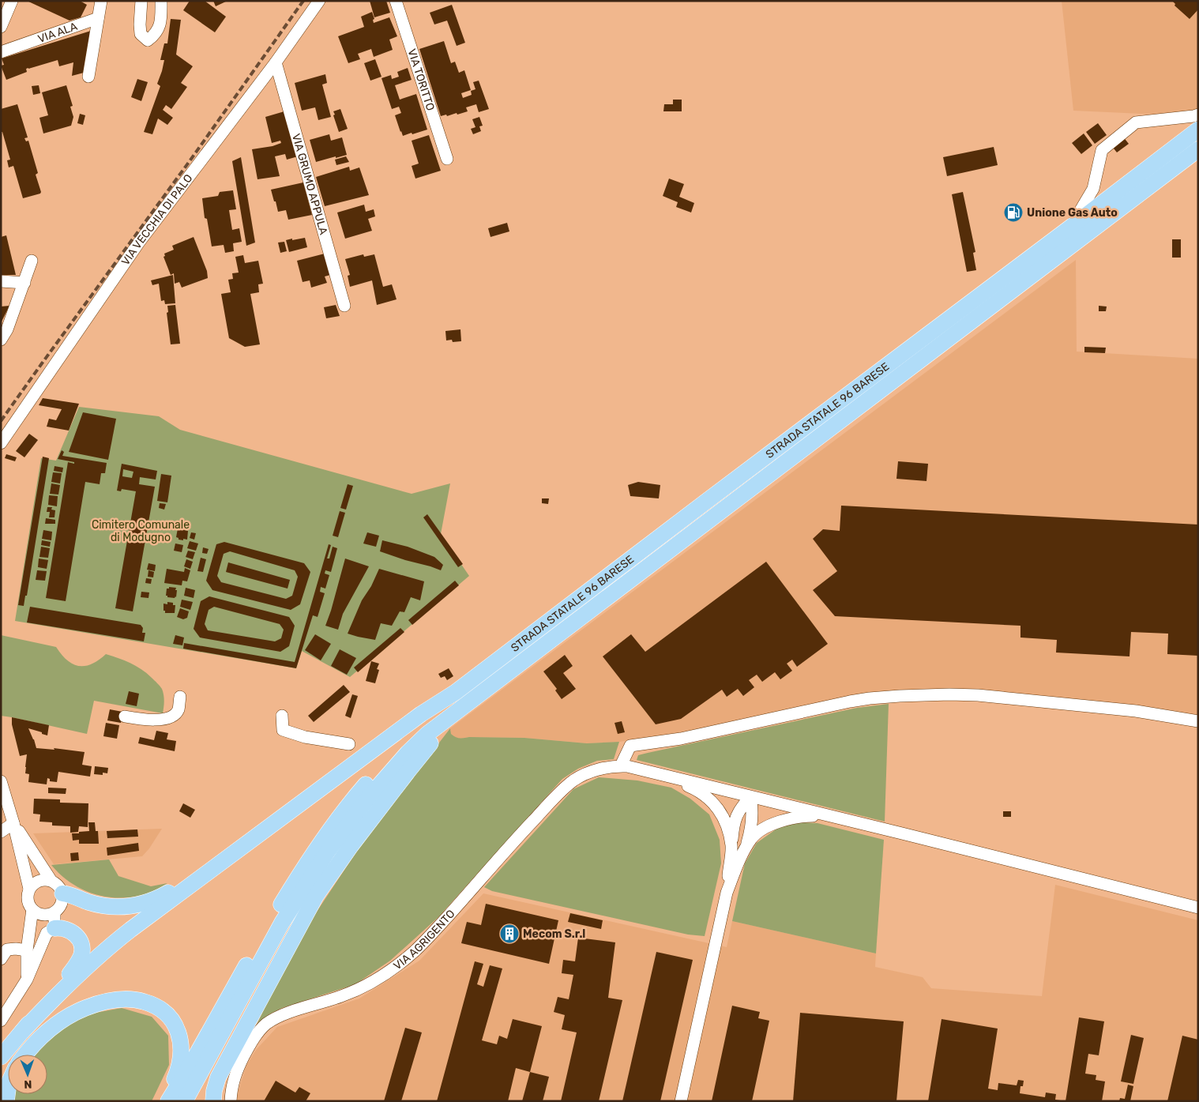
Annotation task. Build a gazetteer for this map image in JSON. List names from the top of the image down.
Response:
{
  "streets": {
    "main road": ["STRADA STATALE 96 BARESE"],
    "street": [
      "VIA ALA",
      "VIA TORITTO",
      "VIA GRUMO APPULA",
      "VIA VECCHIA DI PALO",
      "VIA AGRIGENTO"
    ]
  },
  "crossings": [
    ["VIA GRUMO APPULA", "VIA VECCHIA DI PALO"]
  ],
  "parks": ["Cimitero Comunale di Modugno"],
  "places": {
    "fuel station": ["Unione Gas Auto"],
    "building": ["Mecom S.r.l"]
  },
  "north": "bottom"
}
